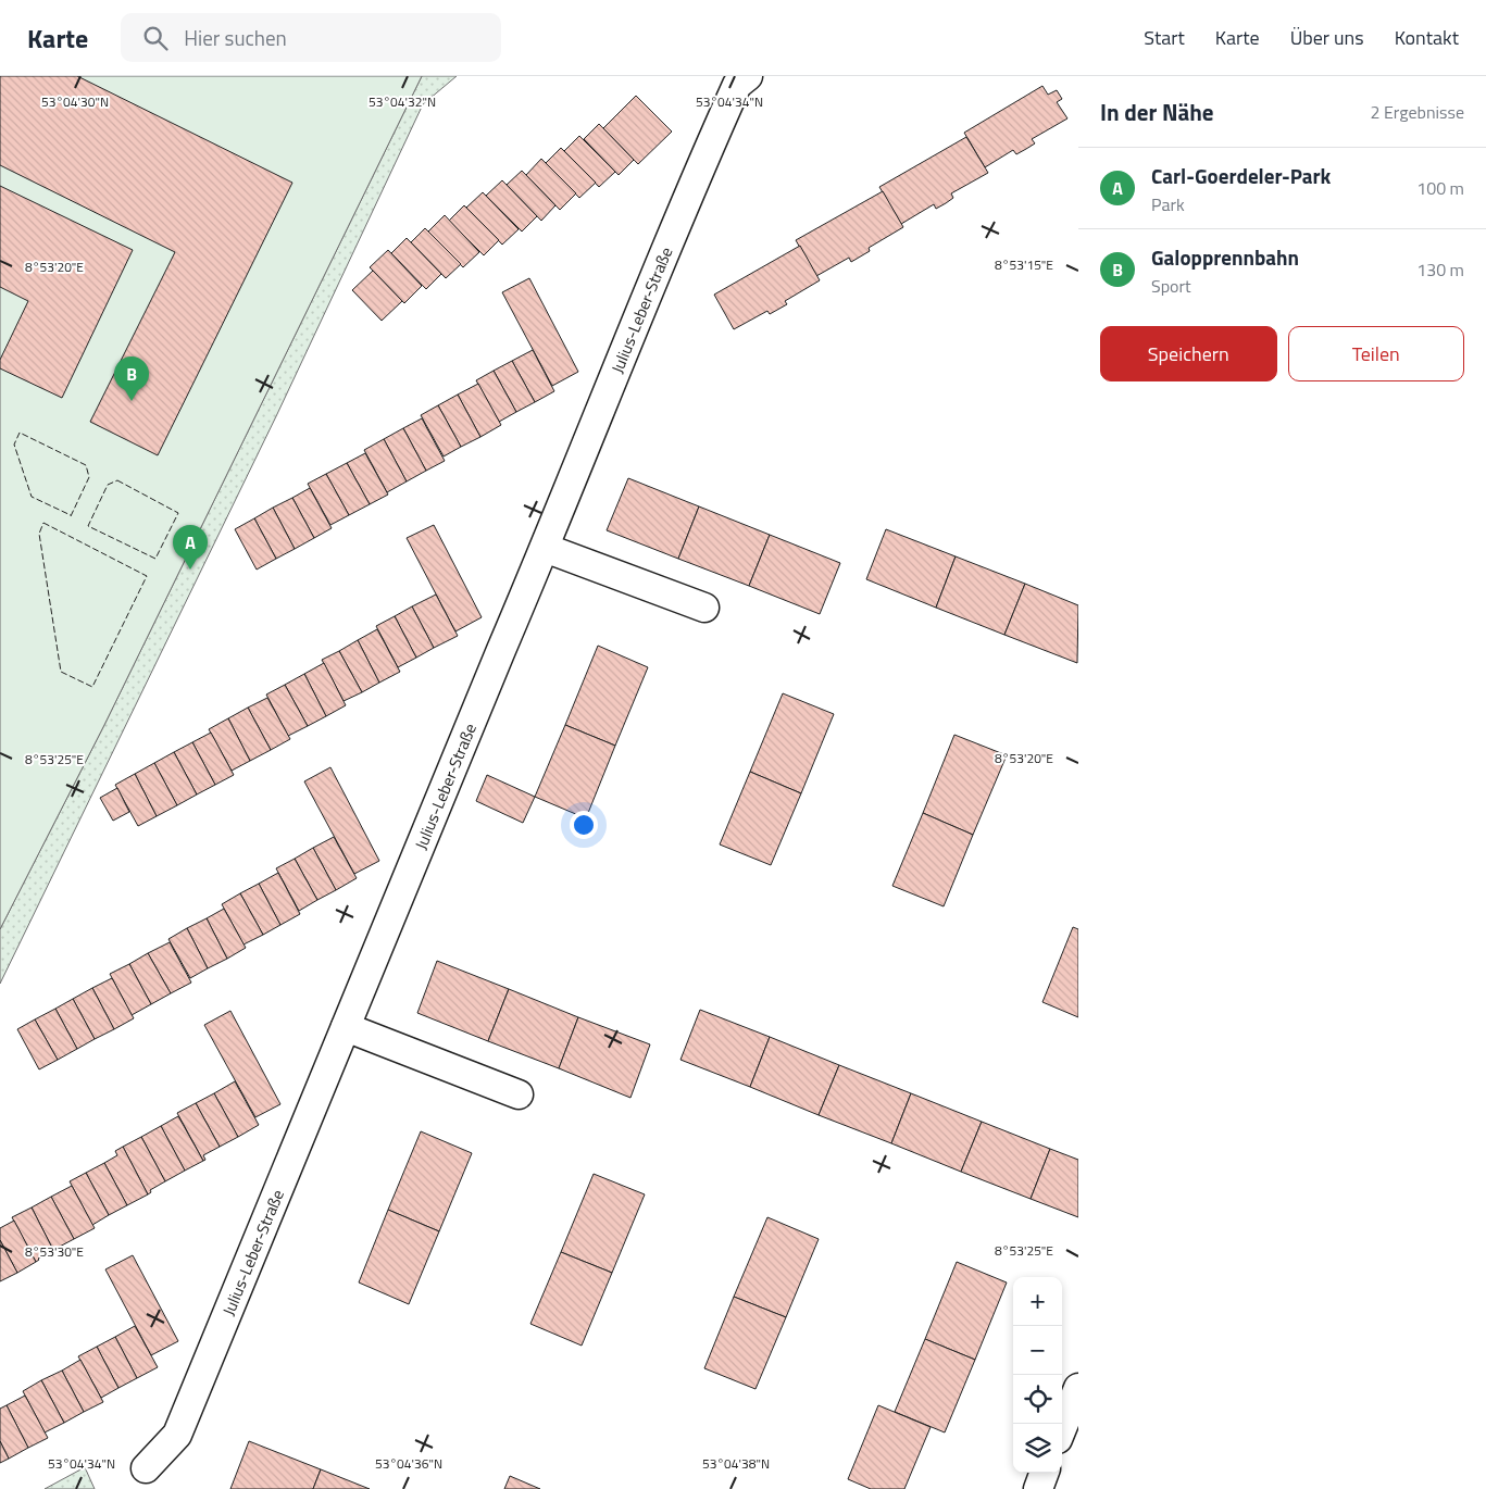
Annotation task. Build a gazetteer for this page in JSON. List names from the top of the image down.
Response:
{
  "streets": {
    "street": ["Julius-Leber-Straße"]
  },
  "page": {
    "header": "Karte",
    "search": "Hier suchen",
    "nav": [
      "Start",
      "Karte",
      "Über uns",
      "Kontakt"
    ],
    "heading": ["In der Nähe", "2 Ergebnisse"],
    "list": [
      {
        "mark": "A",
        "name": "Carl-Goerdeler-Park",
        "note": "Park",
        "value": "100 m"
      },
      {
        "mark": "B",
        "name": "Galopprennbahn",
        "note": "Sport",
        "value": "130 m"
      }
    ],
    "buttons": ["Speichern", "Teilen"],
    "pins": ["B", "A"],
    "map_buttons": ["+", "−"]
  },
  "coordinates": [
    "53°04'30\"N",
    "53°04'32\"N",
    "53°04'34\"N",
    "8°53'15\"E",
    "8°53'20\"E",
    "8°53'25\"E",
    "8°53'30\"E",
    "53°04'36\"N",
    "53°04'38\"N"
  ]
}
